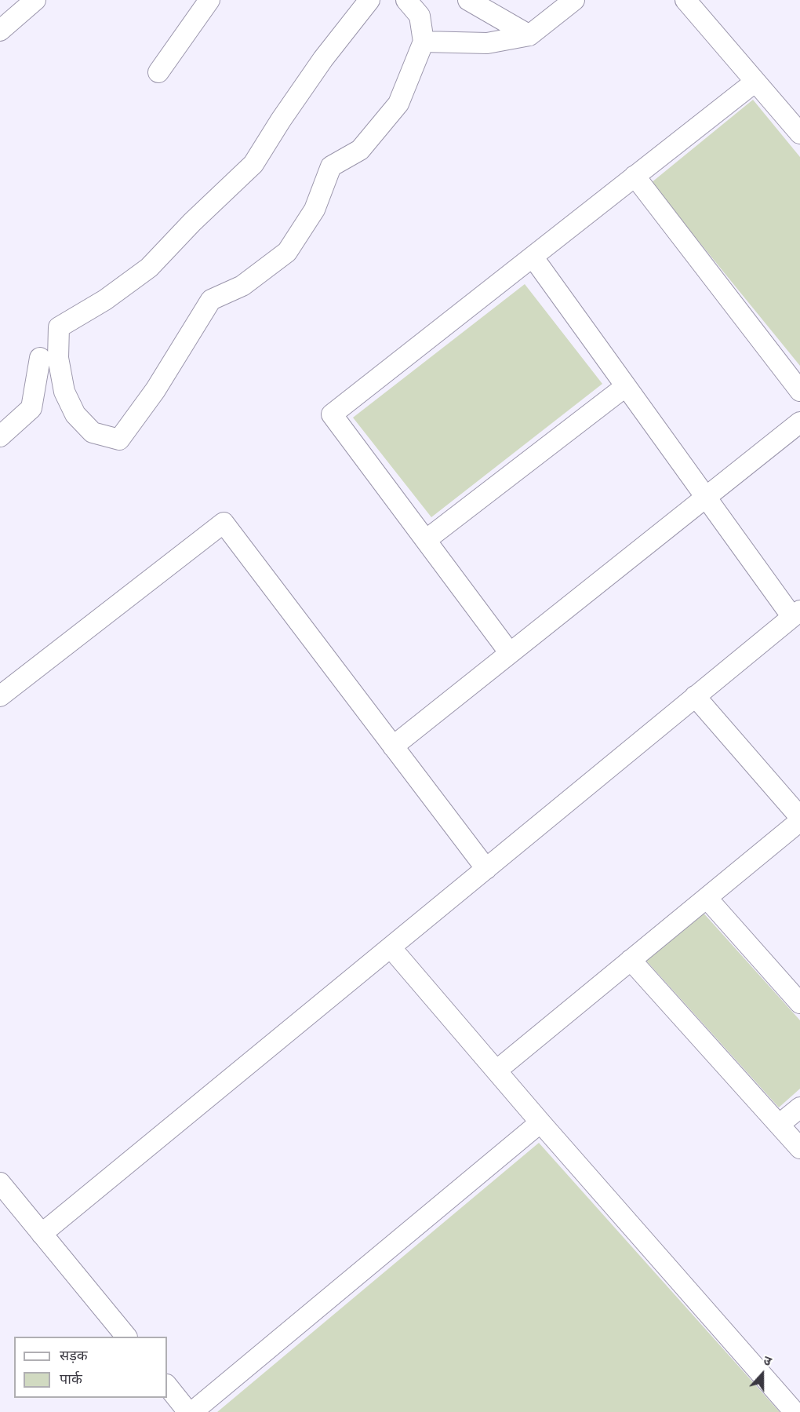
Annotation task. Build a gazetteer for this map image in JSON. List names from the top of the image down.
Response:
{
  "legend": ["सड़क", "पार्क"],
  "north": "top"
}
